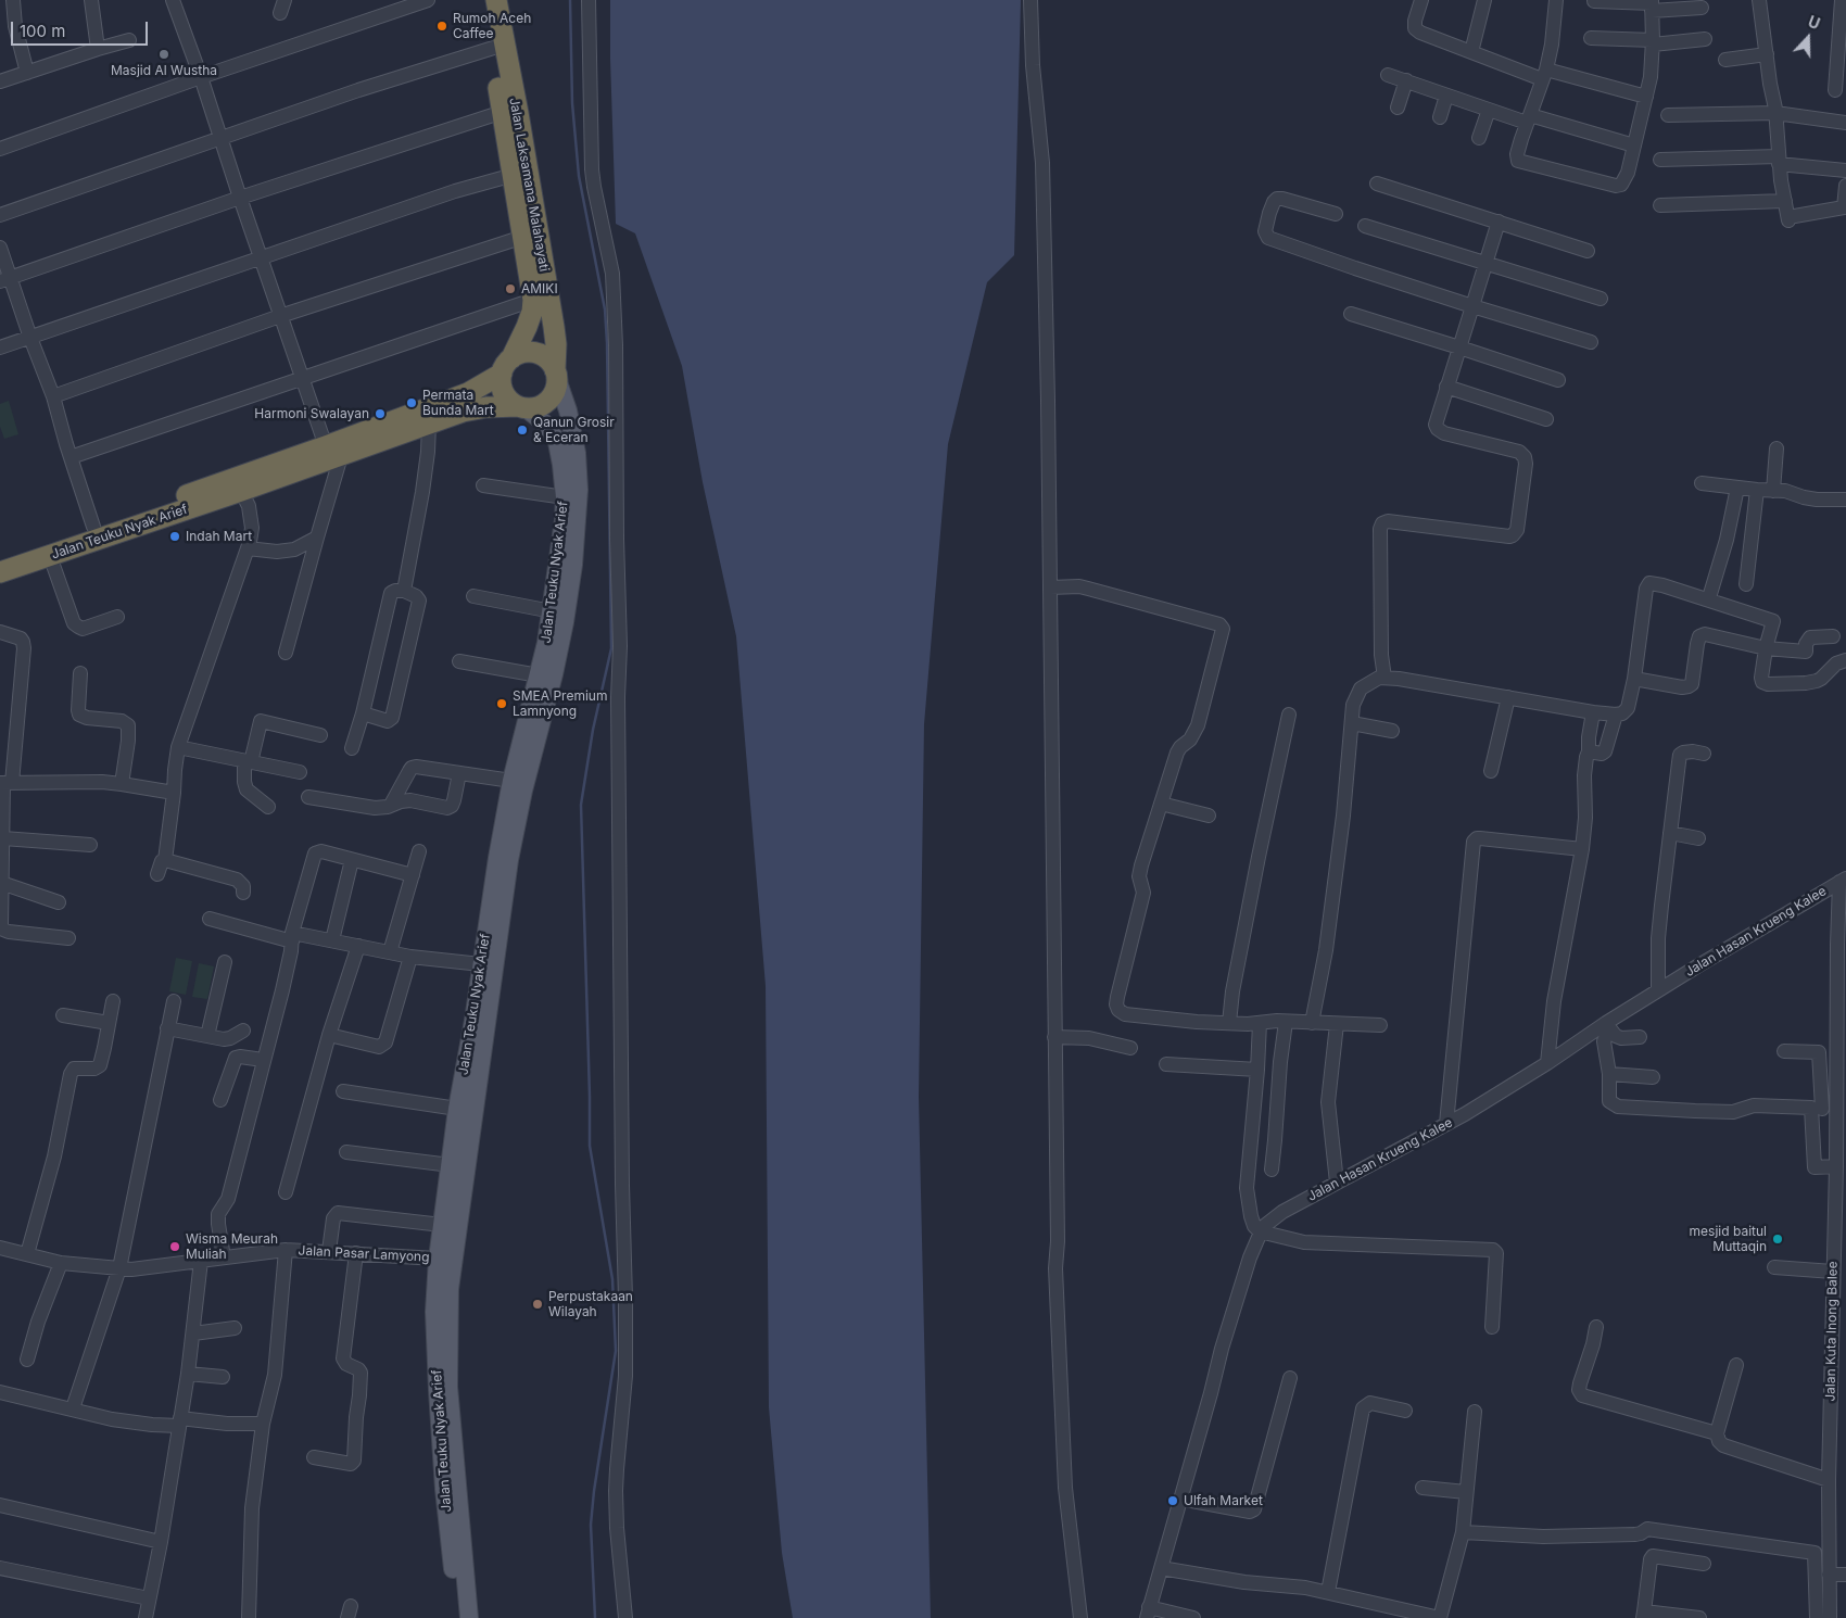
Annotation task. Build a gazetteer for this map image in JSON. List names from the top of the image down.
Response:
{
  "streets": {
    "highway": ["Jalan Laksamana Malahayati", "Jalan Teuku Nyak Arief"],
    "street": ["Jalan Hasan Krueng Kalee", "Jalan Pasar Lamyong", "Jalan Kuta Inong Balee"]
  },
  "crossings": [
    ["Jalan Laksamana Malahayati", "Jalan Teuku Nyak Arief"],
    ["Jalan Teuku Nyak Arief", "Jalan Pasar Lamyong"],
    ["Jalan Hasan Krueng Kalee", "Jalan Kuta Inong Balee"]
  ],
  "places": [
    "Rumoh Aceh Caffee",
    "Masjid Al Wustha",
    "AMIKI",
    "Permata Bunda Mart",
    "Harmoni Swalayan",
    "Qanun Grosir & Eceran",
    "Indah Mart",
    "SMEA Premium Lamnyong",
    "mesjid baitul Muttaqin",
    "Wisma Meurah Muliah",
    "Perpustakaan Wilayah",
    "Ulfah Market"
  ],
  "scale_bar": "100 m",
  "north": "top"
}
